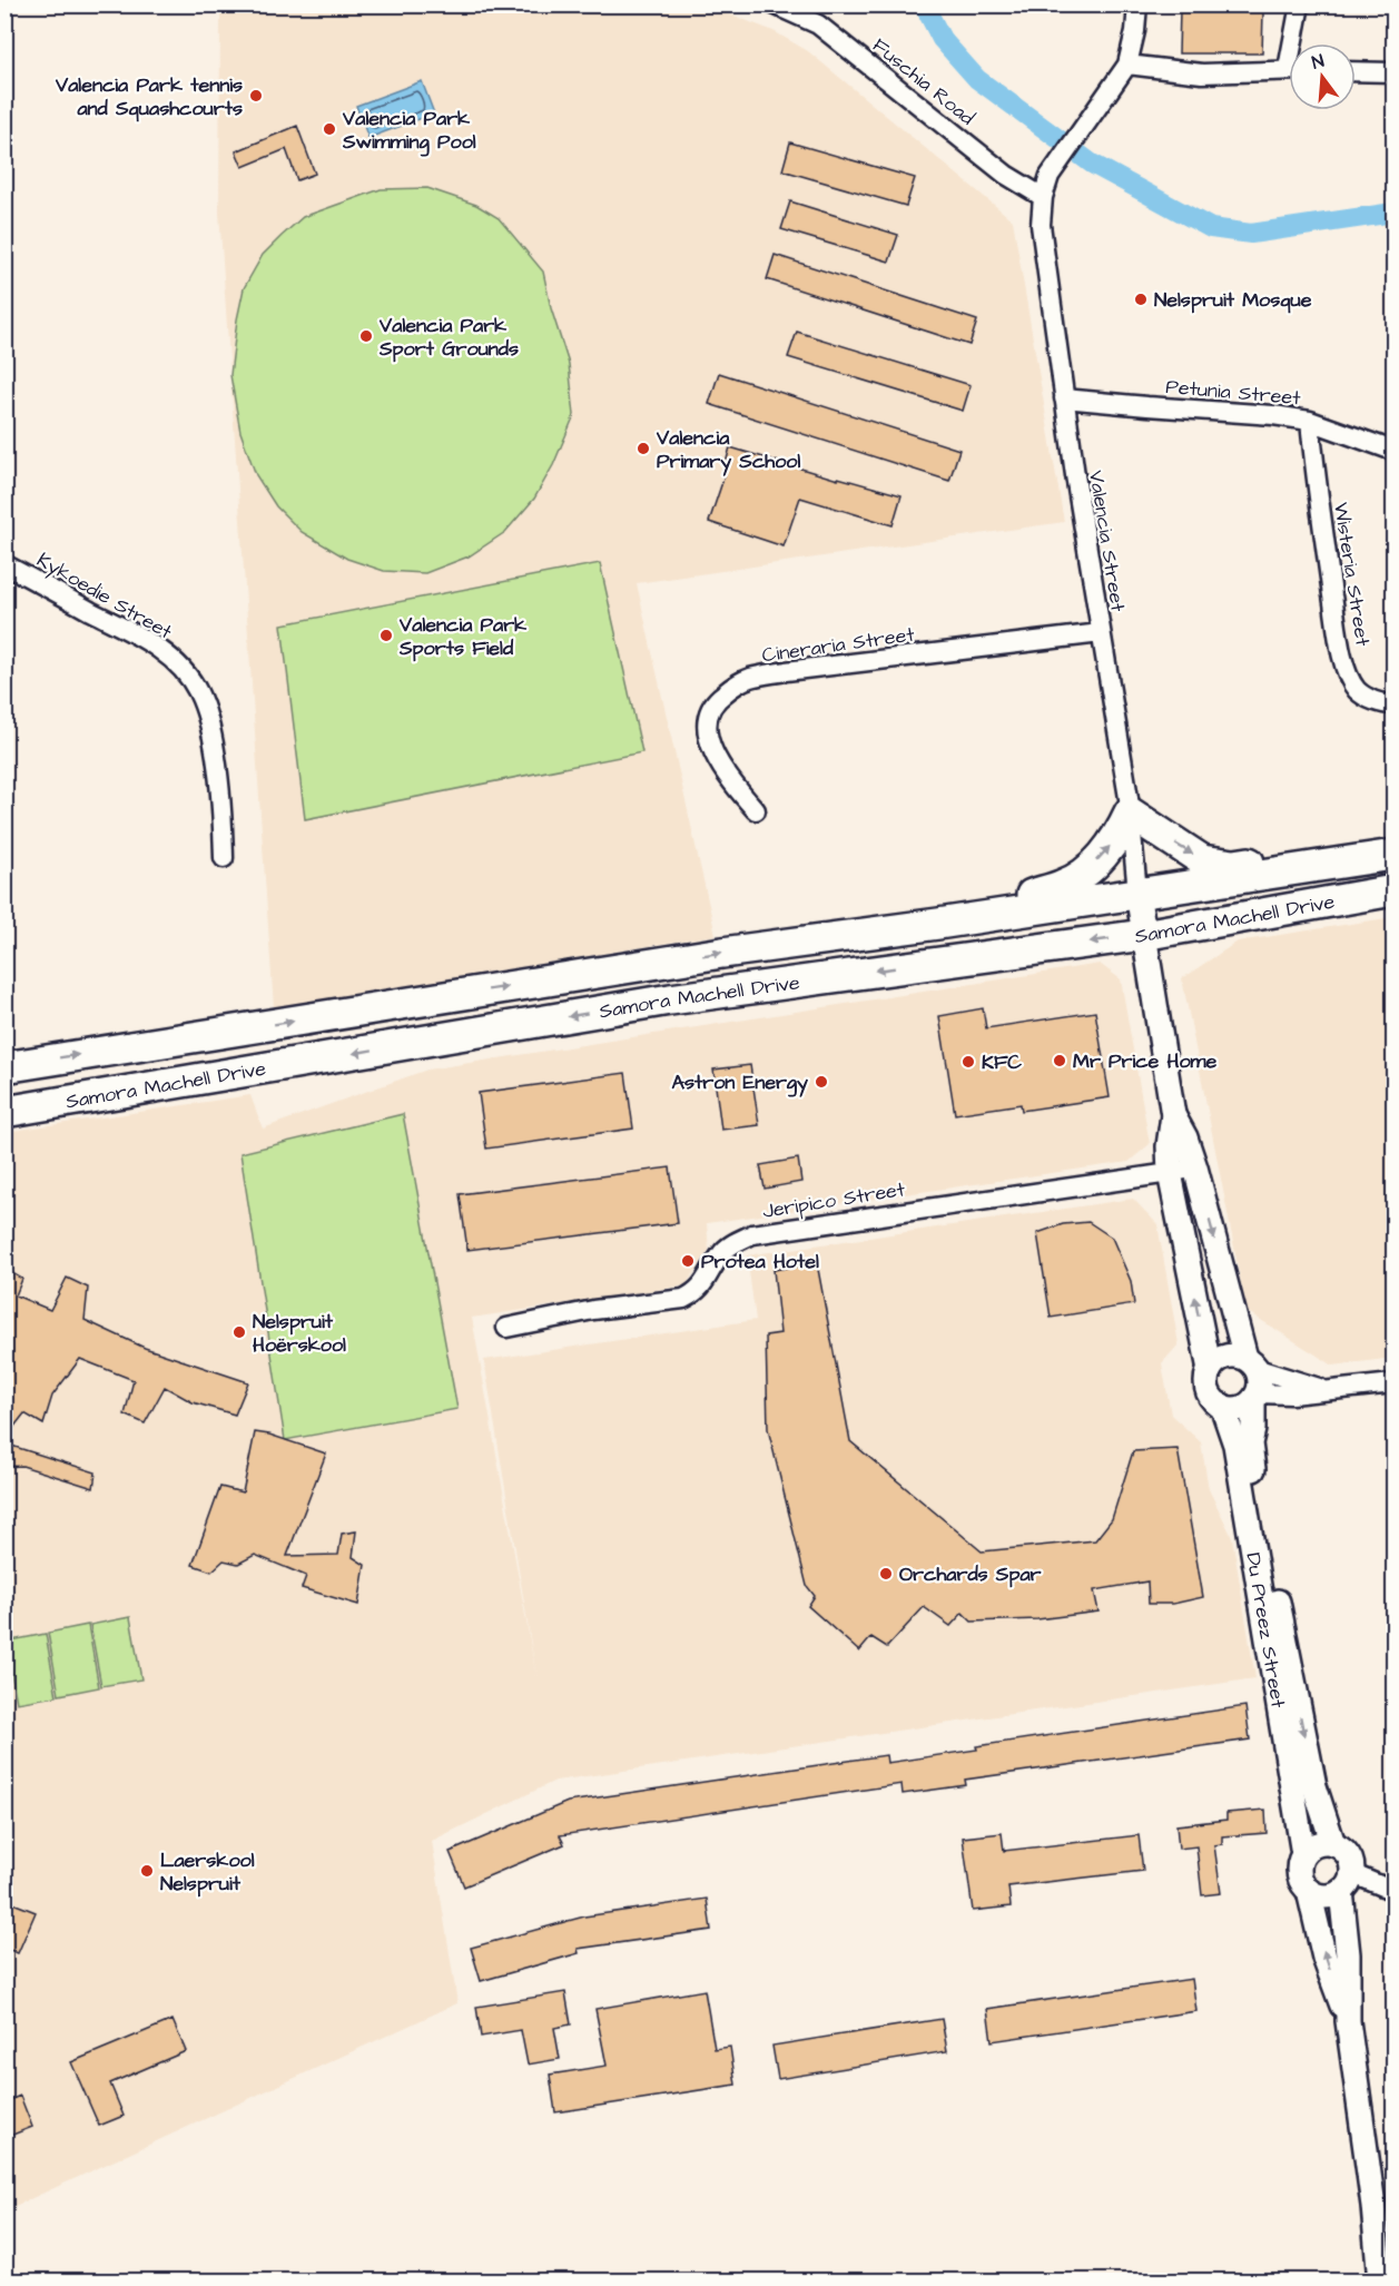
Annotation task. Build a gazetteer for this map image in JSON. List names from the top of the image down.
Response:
{
  "streets": {
    "main road": ["Samora Machell Drive"],
    "street": [
      "Fuschia Road",
      "Petunia Street",
      "Valencia Street",
      "Wisteria Street",
      "Kykoedie Street",
      "Cineraria Street",
      "Jeripico Street",
      "Du Preez Street"
    ]
  },
  "crossings": [
    ["Fuschia Road", "Valencia Street"],
    ["Petunia Street", "Valencia Street"],
    ["Petunia Street", "Wisteria Street"],
    ["Valencia Street", "Cineraria Street"],
    ["Valencia Street", "Samora Machell Drive"]
  ],
  "places": [
    "Valencia Park tennis and Squashcourts",
    "Valencia Park Swimming Pool",
    "Nelspruit Mosque",
    "Valencia Park Sport Grounds",
    "Valencia Primary School",
    "Valencia Park Sports Field",
    "Mr Price Home",
    "KFC",
    "Astron Energy",
    "Protea Hotel",
    "Nelspruit Hoërskool",
    "Orchards Spar",
    "Laerskool Nelspruit"
  ],
  "north": "top"
}
